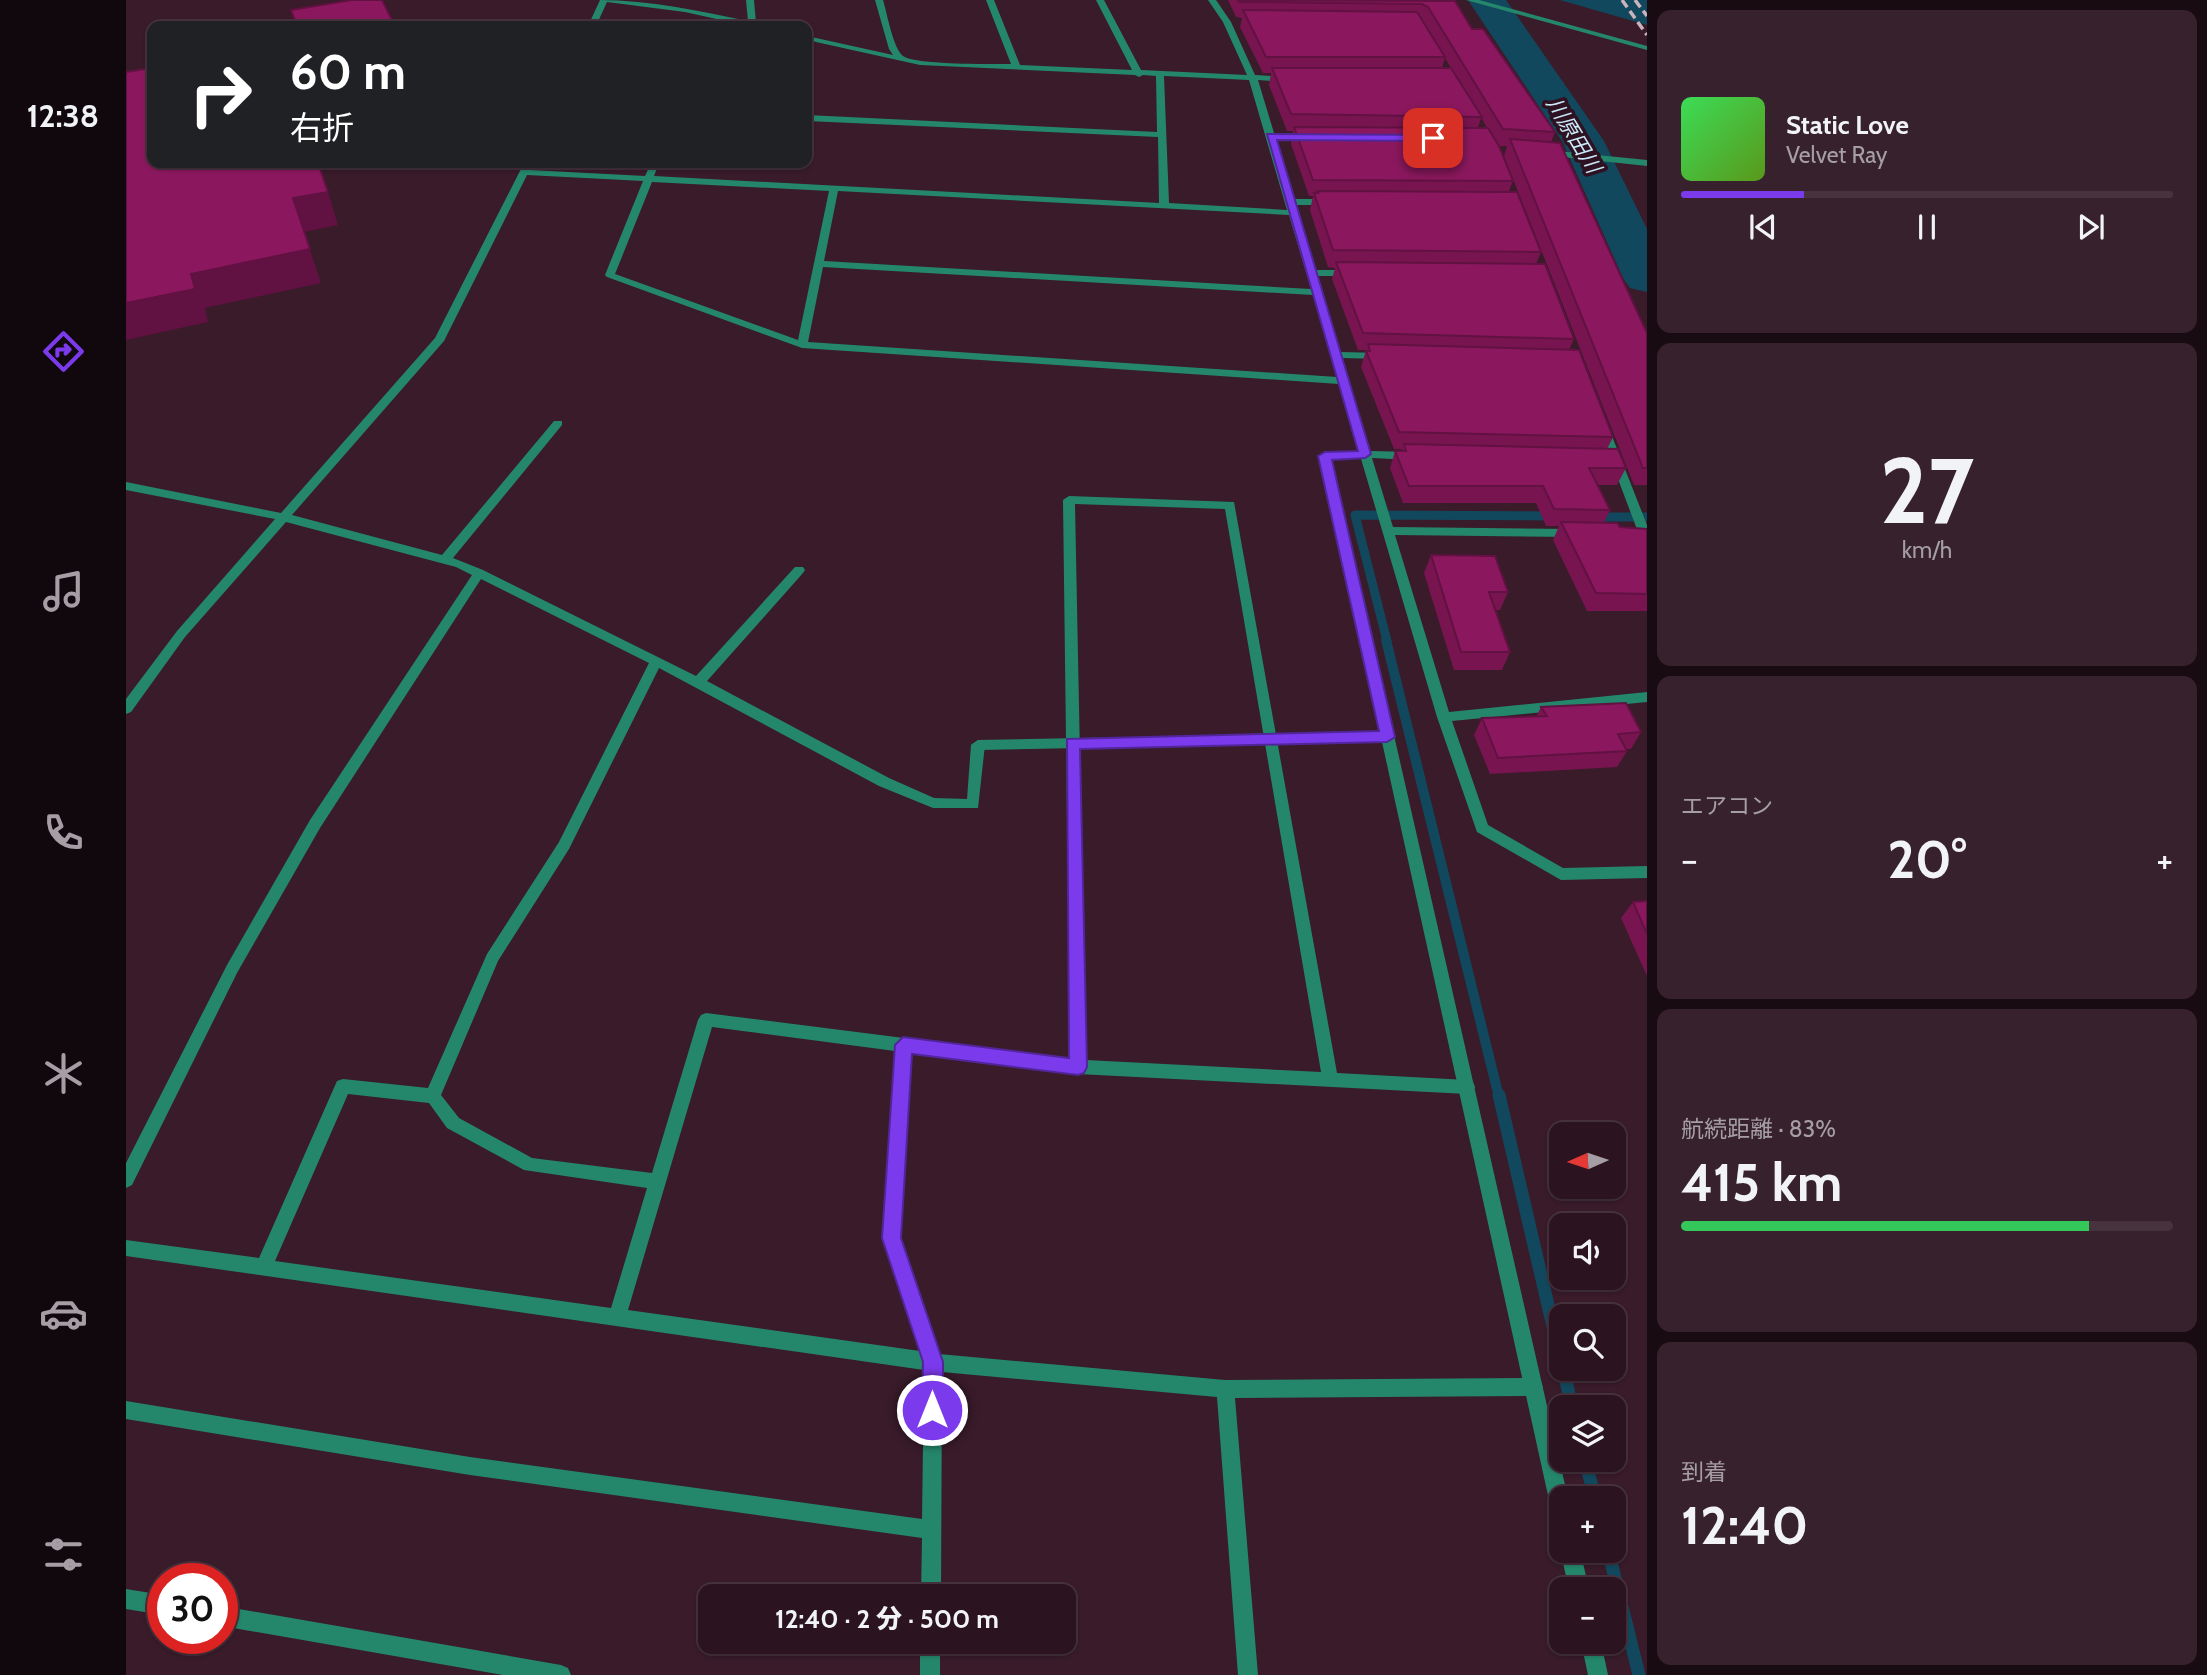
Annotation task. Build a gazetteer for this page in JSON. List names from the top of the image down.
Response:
{
  "water": ["川原田川"],
  "north": "left",
  "page": {
    "tabs": "12:38",
    "turn": ["60 m", "右折"],
    "song": ["Static Love", "Velvet Ray"],
    "tile": [
      ["27", "km/h"],
      "エアコン",
      ["航続距離 · 83%", "415 km"],
      ["到着", "12:40"]
    ],
    "heat": ["−", "20°", "+"],
    "map_buttons": ["+", "−"],
    "limit": "30",
    "trip": "12:40 · 2 分 · 500 m"
  }
}
